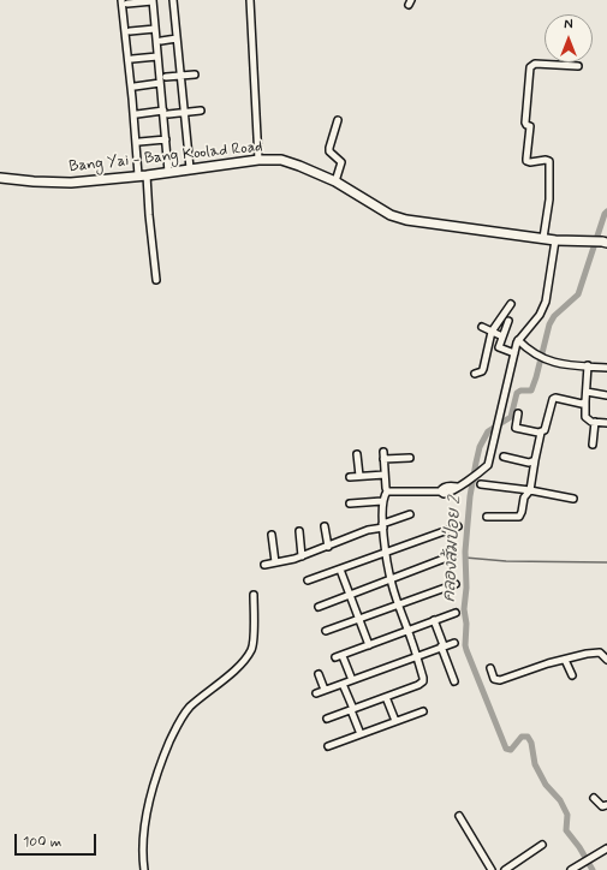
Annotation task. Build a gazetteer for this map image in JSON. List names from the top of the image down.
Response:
{
  "streets": {
    "street": ["Bang Yai - Bang Koolad Road"]
  },
  "water": ["คลองส้มป่อย 2"],
  "scale_bar": "100 m",
  "north": "top"
}
